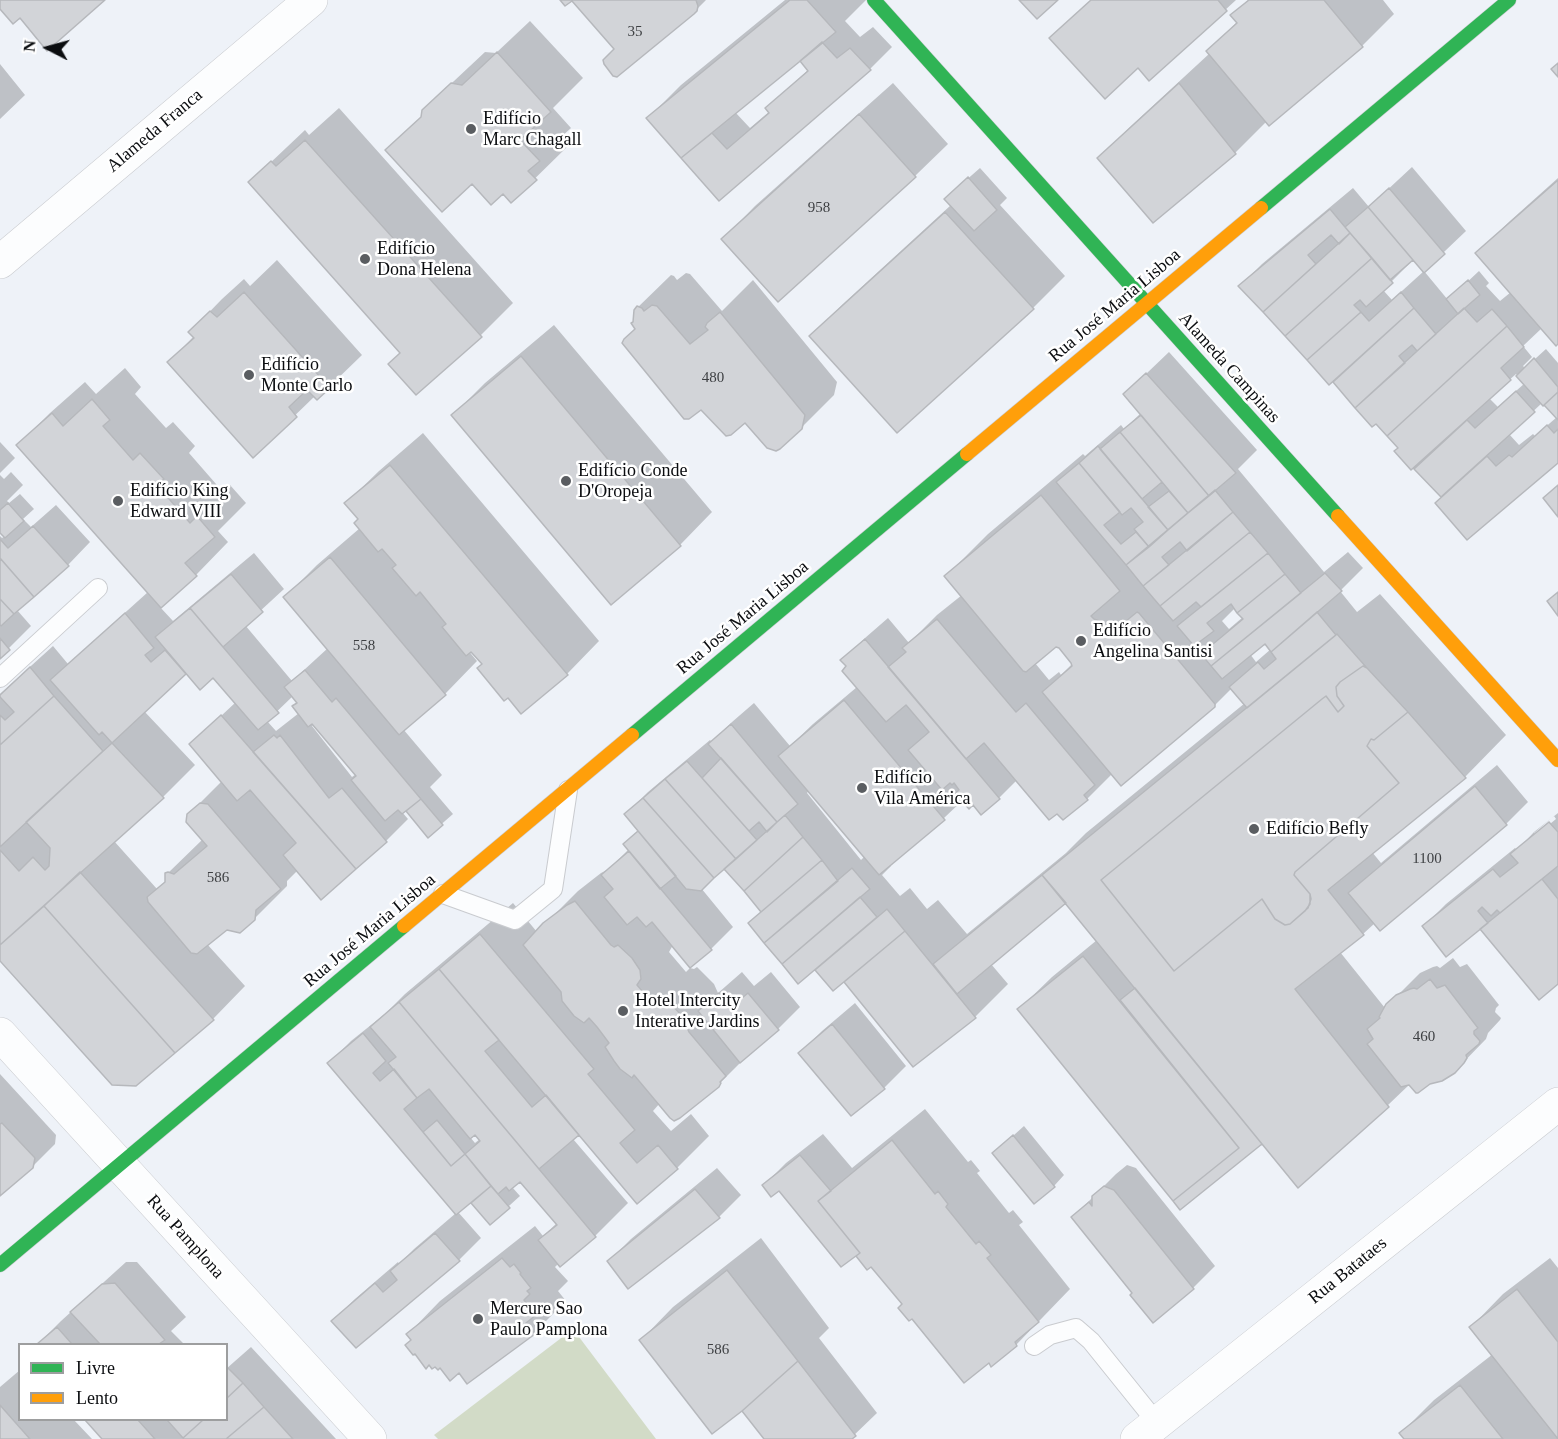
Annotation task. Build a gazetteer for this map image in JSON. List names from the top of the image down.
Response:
{
  "streets": {
    "street": [
      "Alameda Franca",
      "Rua José Maria Lisboa",
      "Alameda Campinas",
      "Rua Pamplona",
      "Rua Batataes"
    ]
  },
  "crossings": [
    ["Rua José Maria Lisboa", "Alameda Campinas"],
    ["Rua José Maria Lisboa", "Rua Pamplona"]
  ],
  "places": [
    "Edifício Marc Chagall",
    "Edifício Dona Helena",
    "Edifício Monte Carlo",
    "Edifício Conde D'Oropeja",
    "Edifício King Edward VIII",
    "Edifício Angelina Santisi",
    "Edifício Vila América",
    "Edifício Befly",
    "Hotel Intercity Interative Jardins",
    "Mercure Sao Paulo Pamplona"
  ],
  "house_numbers": [
    "35",
    "958",
    "480",
    "558",
    "1100",
    "586",
    "460",
    "586"
  ],
  "legend": ["Livre", "Lento"],
  "north": "left"
}
